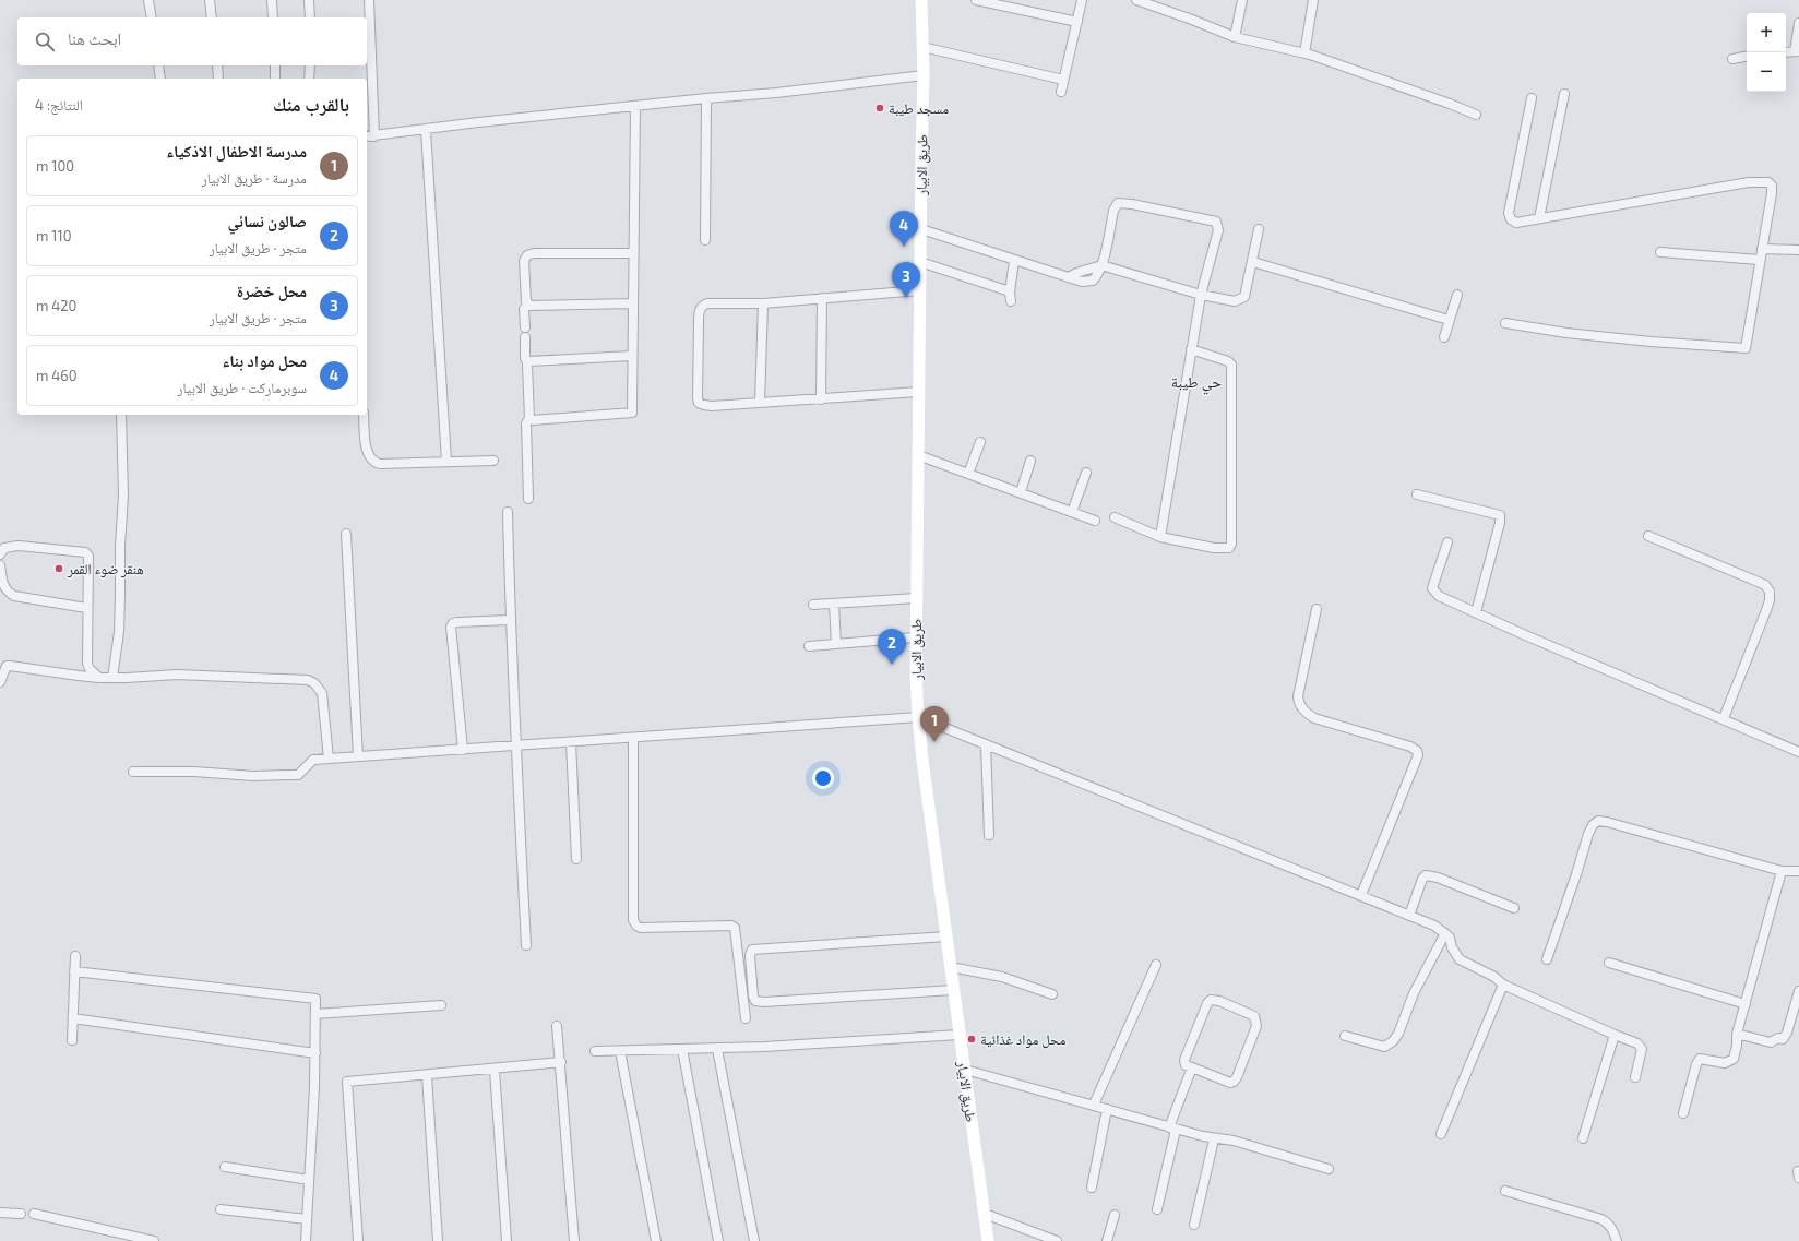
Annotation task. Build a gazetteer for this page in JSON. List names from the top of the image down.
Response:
{
  "streets": {
    "main road": ["طريق الابيار"]
  },
  "districts": ["حي طيبة"],
  "places": ["مسجد طيبة", "هنقر ضوء القمر", "محل مواد غذائية"],
  "page": {
    "map_buttons": ["+", "−"],
    "search": "ابحث هنا",
    "heading": ["بالقرب منك", "النتائج: 4"],
    "list": [
      {
        "mark": "1",
        "name": "مدرسة الاطفال الاذكياء",
        "note": "مدرسة · طريق الابيار",
        "value": "100 m"
      },
      {
        "mark": "2",
        "name": "صالون نسائي",
        "note": "متجر · طريق الابيار",
        "value": "110 m"
      },
      {
        "mark": "3",
        "name": "محل خضرة",
        "note": "متجر · طريق الابيار",
        "value": "420 m"
      },
      {
        "mark": "4",
        "name": "محل مواد بناء",
        "note": "سوبرماركت · طريق الابيار",
        "value": "460 m"
      }
    ],
    "pins": [
      "4",
      "3",
      "2",
      "1"
    ]
  }
}
